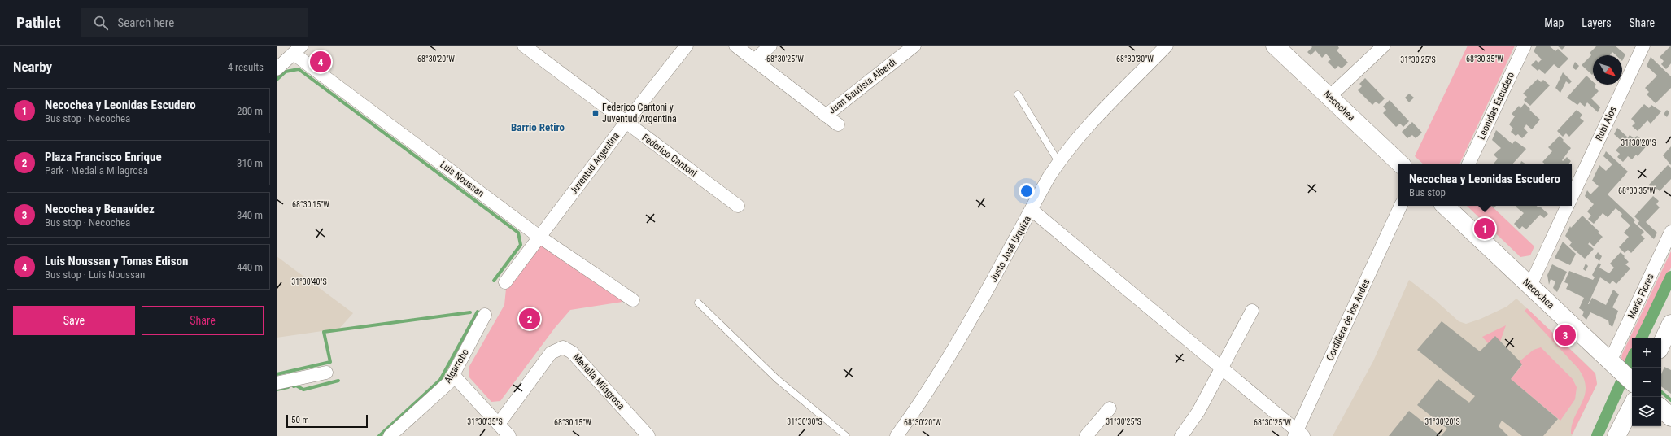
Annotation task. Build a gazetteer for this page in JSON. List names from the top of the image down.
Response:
{
  "streets": {
    "main road": ["Necochea"],
    "street": [
      "Juan Bautista Alberdi",
      "Leonidas Escudero",
      "Rubi Alos",
      "Federico Cantoni",
      "Juventud Argentina",
      "Luis Noussan",
      "Justo José Urquiza",
      "Mario Flores",
      "Cordillera de los Andes",
      "Algarrobo",
      "Medalla Milagrosa"
    ]
  },
  "crossings": [
    ["Necochea", "Rubi Alos"],
    ["Necochea", "Mario Flores"],
    ["Federico Cantoni", "Juventud Argentina"],
    ["Juventud Argentina", "Luis Noussan"]
  ],
  "districts": ["Barrio Retiro"],
  "places": {
    "transit": ["Federico Cantoni y Juventud Argentina"]
  },
  "scale_bar": "50 m",
  "north": "bottom right",
  "page": {
    "header": "Pathlet",
    "search": "Search here",
    "nav": ["Map", "Layers", "Share"],
    "heading": ["Nearby", "4 results"],
    "pins": [
      "4",
      "1",
      "2",
      "3"
    ],
    "list": [
      {
        "mark": "1",
        "name": "Necochea y Leonidas Escudero",
        "note": "Bus stop · Necochea",
        "value": "280 m"
      },
      {
        "mark": "2",
        "name": "Plaza Francisco Enrique",
        "note": "Park · Medalla Milagrosa",
        "value": "310 m"
      },
      {
        "mark": "3",
        "name": "Necochea y Benavídez",
        "note": "Bus stop · Necochea",
        "value": "340 m"
      },
      {
        "mark": "4",
        "name": "Luis Noussan y Tomas Edison",
        "note": "Bus stop · Luis Noussan",
        "value": "440 m"
      }
    ],
    "popup": ["Necochea y Leonidas Escudero", "Bus stop"],
    "buttons": ["Save", "Share"],
    "map_buttons": ["+", "−"],
    "scale": "50 m"
  },
  "coordinates": [
    "68°30'20\"W",
    "68°30'25\"W",
    "68°30'30\"W",
    "68°30'35\"W",
    "31°30'25\"S",
    "31°30'20\"S",
    "68°30'15\"W",
    "31°30'40\"S",
    "31°30'35\"S",
    "31°30'30\"S"
  ]
}
